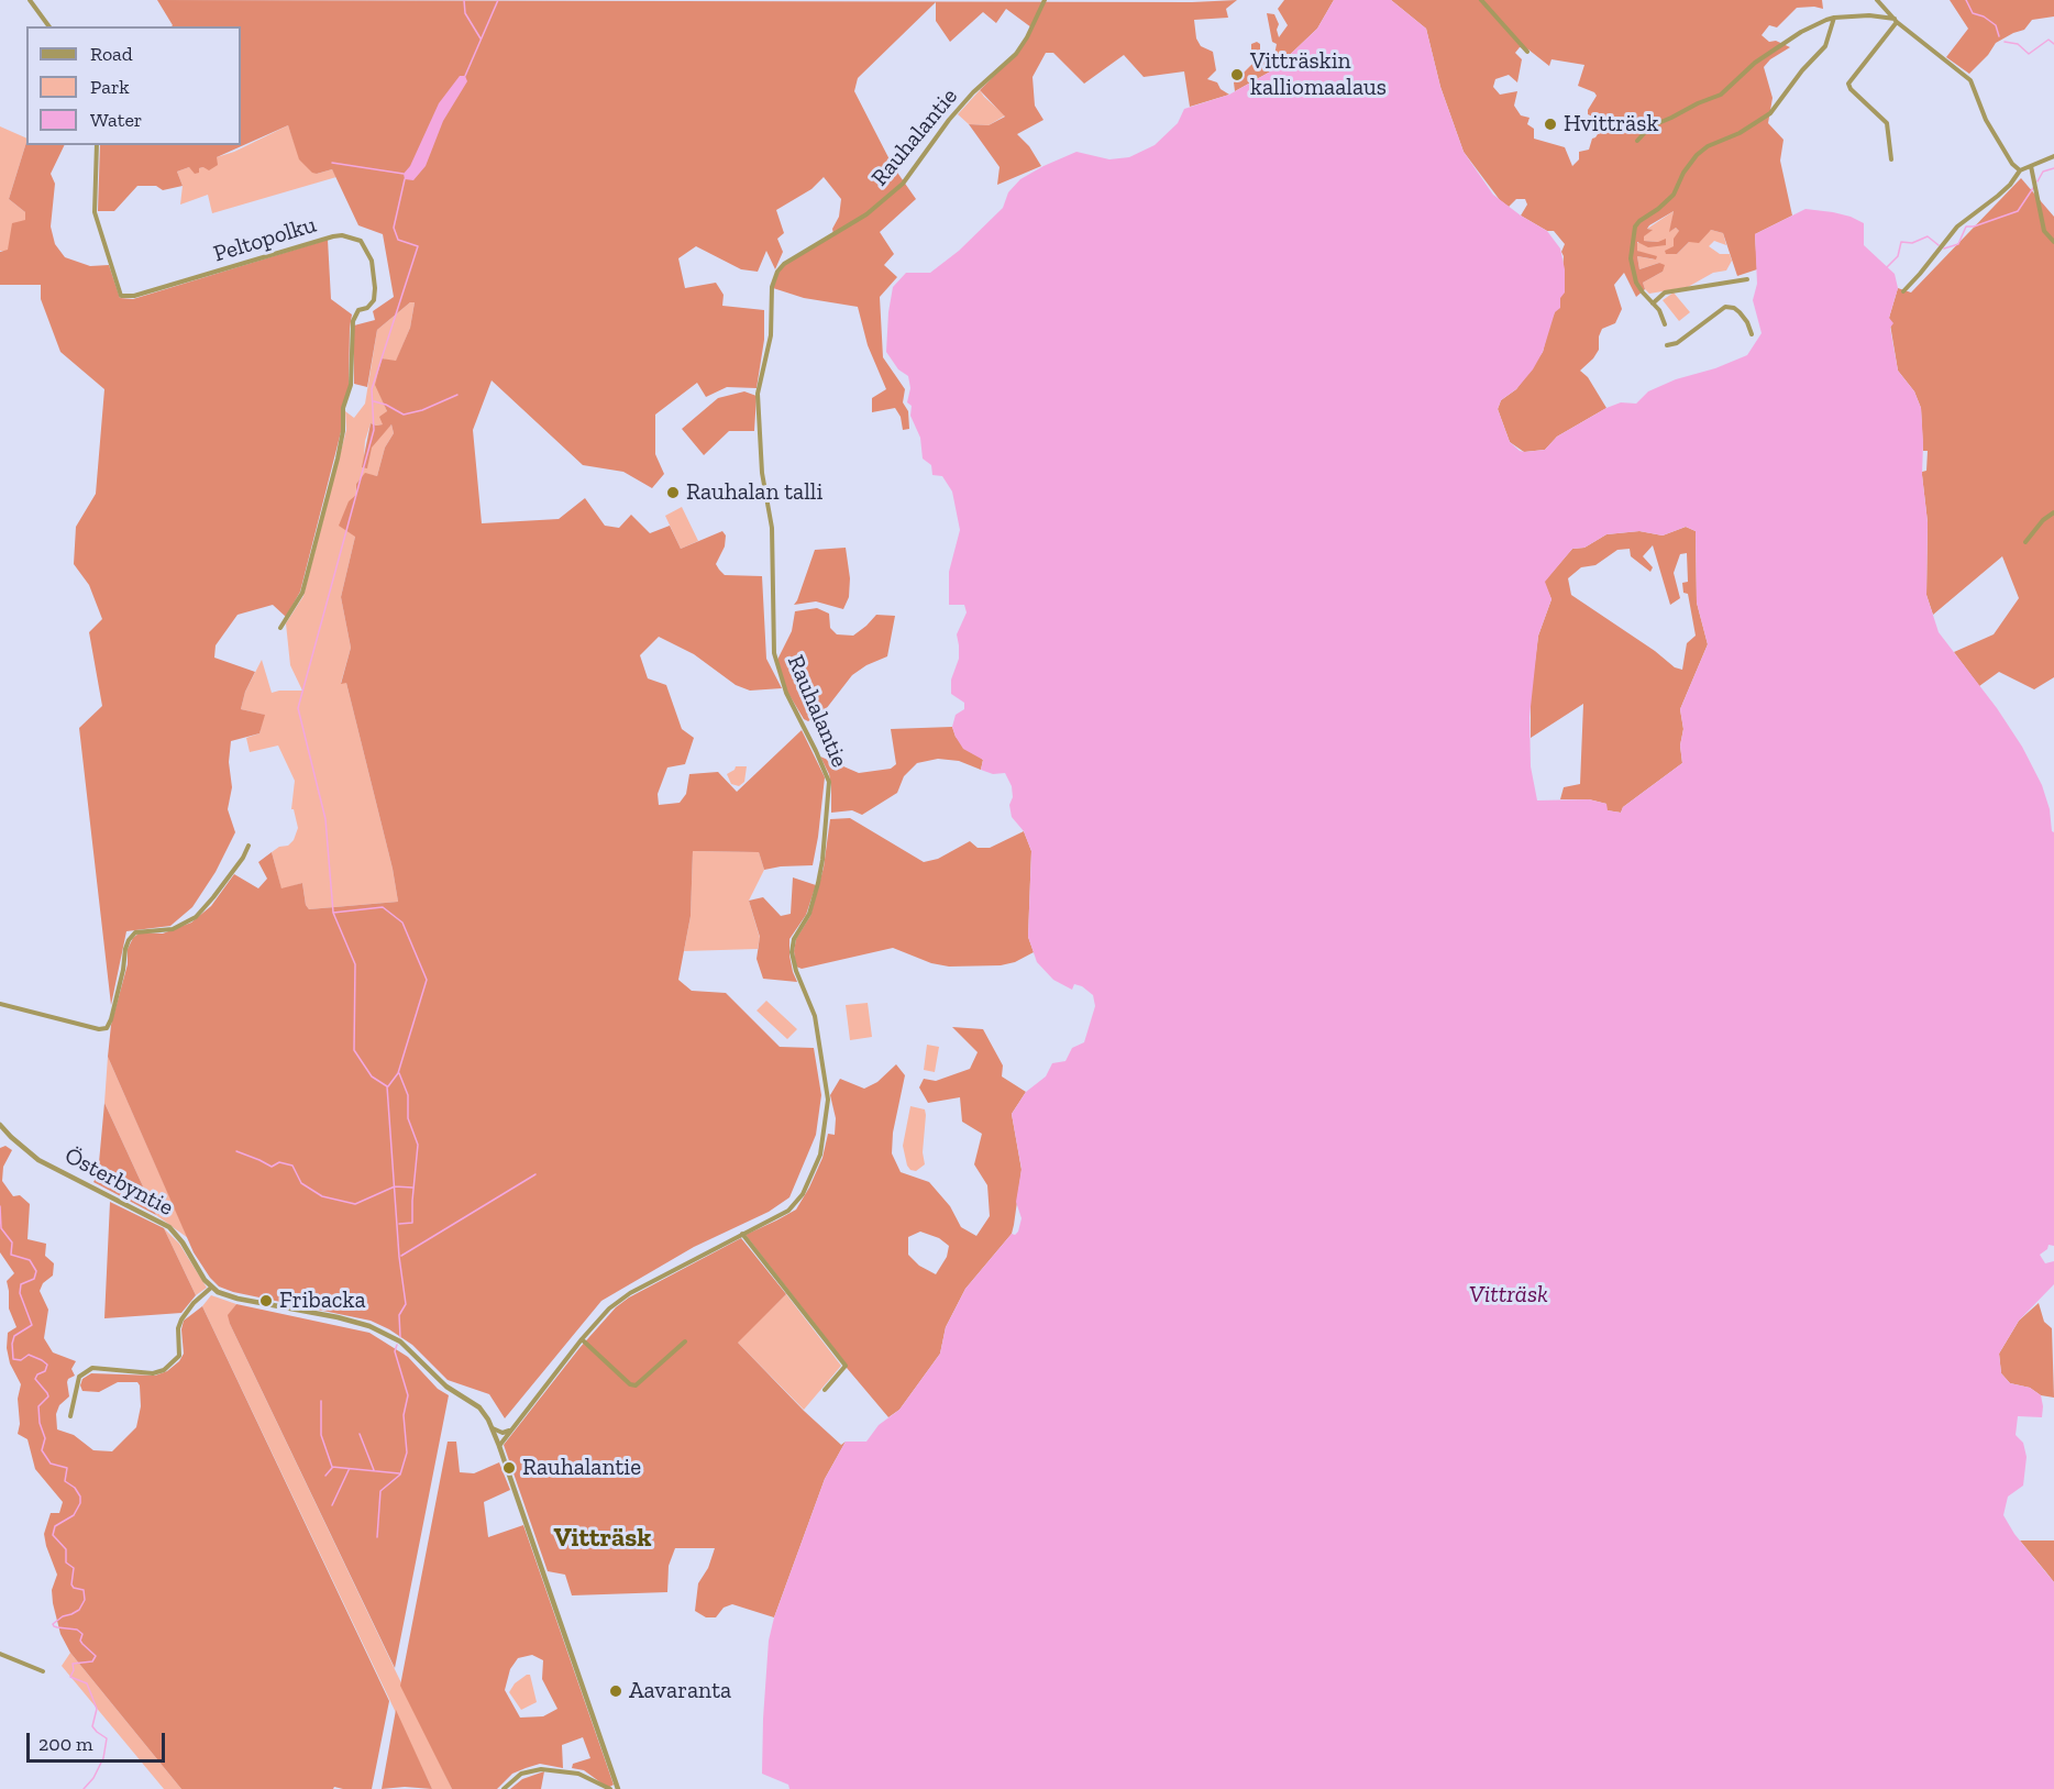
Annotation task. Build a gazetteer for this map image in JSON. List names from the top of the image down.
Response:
{
  "streets": {
    "street": ["Rauhalantie", "Peltopolku", "Österbyntie"]
  },
  "districts": ["Vitträsk"],
  "water": ["Vitträsk"],
  "places": [
    "Vitträskin kalliomaalaus",
    "Hvitträsk",
    "Rauhalan talli",
    "Fribacka",
    "Rauhalantie",
    "Aavaranta"
  ],
  "legend": ["Road", "Park", "Water"],
  "scale_bar": "200 m"
}
